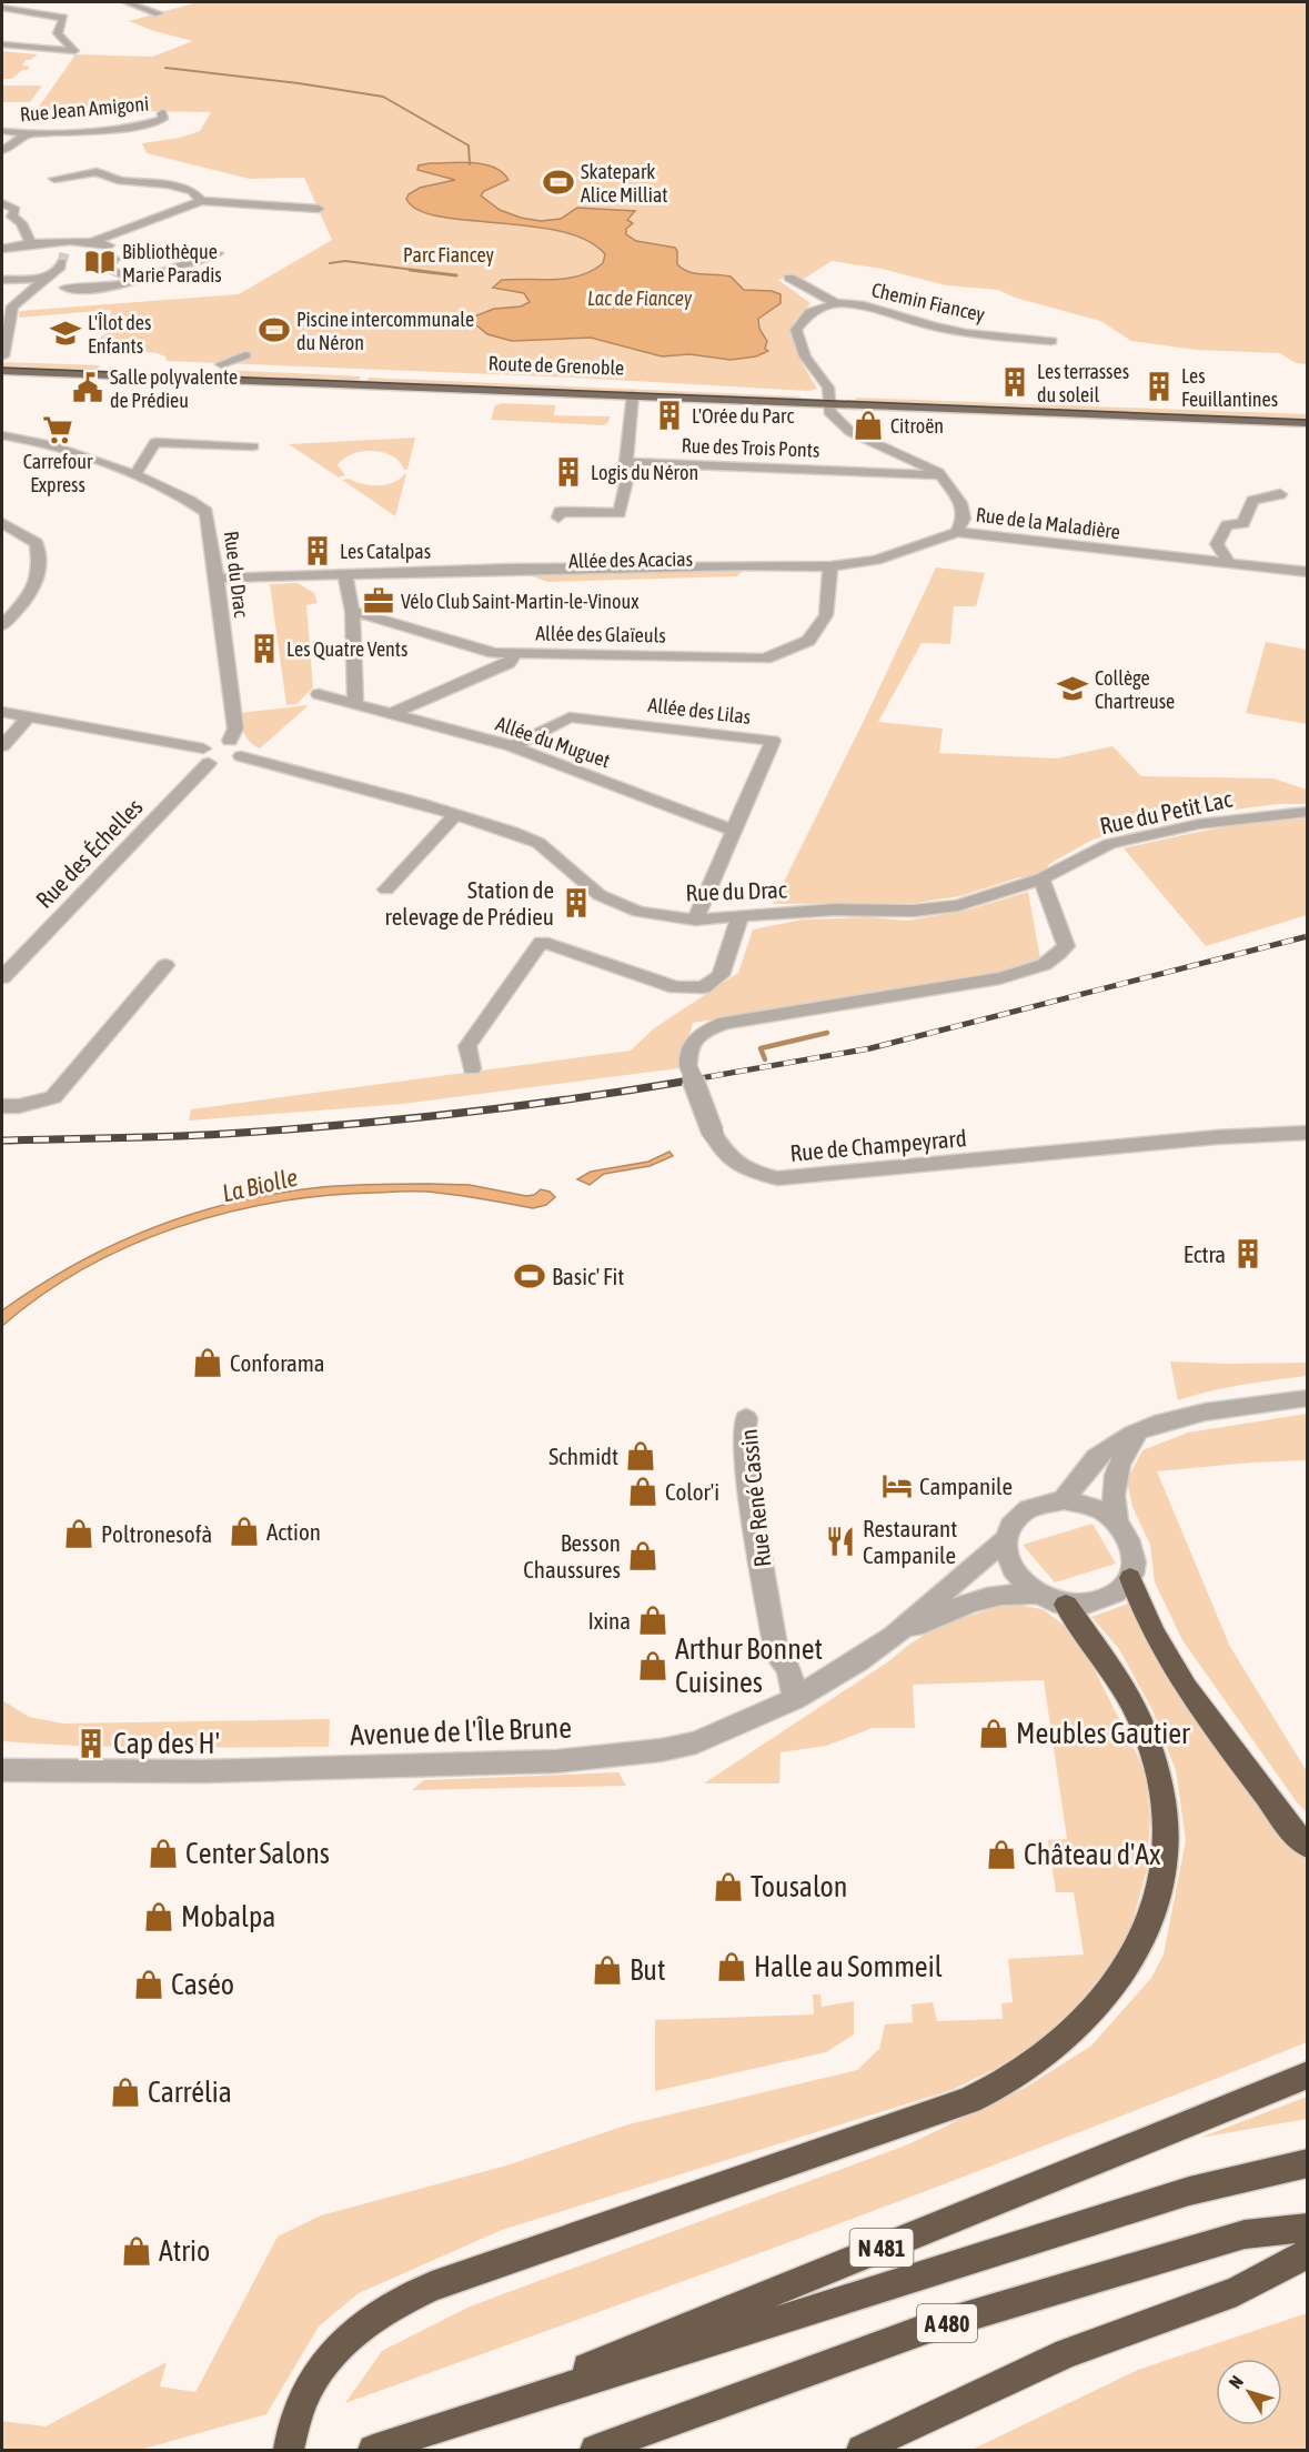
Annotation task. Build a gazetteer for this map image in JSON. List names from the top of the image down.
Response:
{
  "streets": {
    "highway": ["N 481", "A 480"],
    "main road": ["Route de Grenoble"],
    "street": [
      "Rue Jean Amigoni",
      "Chemin Fiancey",
      "Rue des Trois Ponts",
      "Rue de la Maladière",
      "Allée des Acacias",
      "Rue du Drac",
      "Allée des Glaïeuls",
      "Allée des Lilas",
      "Allée du Muguet",
      "Rue du Petit Lac",
      "Rue des Échelles",
      "Rue de Champeyrard",
      "Rue René Cassin",
      "Avenue de l'Île Brune"
    ]
  },
  "crossings": [
    ["Chemin Fiancey", "Route de Grenoble"],
    ["Chemin Fiancey", "Rue de la Maladière"],
    ["Route de Grenoble", "Rue de la Maladière"],
    ["Rue des Trois Ponts", "Rue de la Maladière"],
    ["Rue de la Maladière", "Allée des Acacias"],
    ["Allée des Acacias", "Rue du Drac"],
    ["Allée des Acacias", "Allée des Glaïeuls"],
    ["Rue du Drac", "Allée des Lilas"],
    ["Rue du Drac", "Rue du Petit Lac"],
    ["Rue du Drac", "Rue de Champeyrard"],
    ["Allée des Lilas", "Allée du Muguet"],
    ["Rue du Petit Lac", "Rue de Champeyrard"],
    ["Rue René Cassin", "Avenue de l'Île Brune"],
    ["N 481", "A 480"]
  ],
  "water": ["Lac de Fiancey", "La Biolle"],
  "parks": ["Parc Fiancey"],
  "places": {
    "sports": ["Skatepark Alice Milliat", "Piscine intercommunale du Néron", "Basic' Fit"],
    "library": ["Bibliothèque Marie Paradis"],
    "school or university": ["L'Îlot des Enfants", "Collège Chartreuse"],
    "building": [
      "Les terrasses du soleil",
      "Les Feuillantines",
      "L'Orée du Parc",
      "Logis du Néron",
      "Les Catalpas",
      "Les Quatre Vents",
      "Station de relevage de Prédieu",
      "Ectra",
      "Cap des H'"
    ],
    "public building": ["Salle polyvalente de Prédieu"],
    "shop": [
      "Citroën",
      "Conforama",
      "Schmidt",
      "Color'i",
      "Action",
      "Poltronesofà",
      "Besson Chaussures",
      "Ixina",
      "Arthur Bonnet Cuisines",
      "Meubles Gautier",
      "Center Salons",
      "Château d'Ax",
      "Tousalon",
      "Mobalpa",
      "Halle au Sommeil",
      "But",
      "Caséo",
      "Carrélia",
      "Atrio"
    ],
    "supermarket": ["Carrefour Express"],
    "office": ["Vélo Club Saint-Martin-le-Vinoux"],
    "hotel": ["Campanile"],
    "restaurant": ["Restaurant Campanile"]
  },
  "north": "top left"
}
